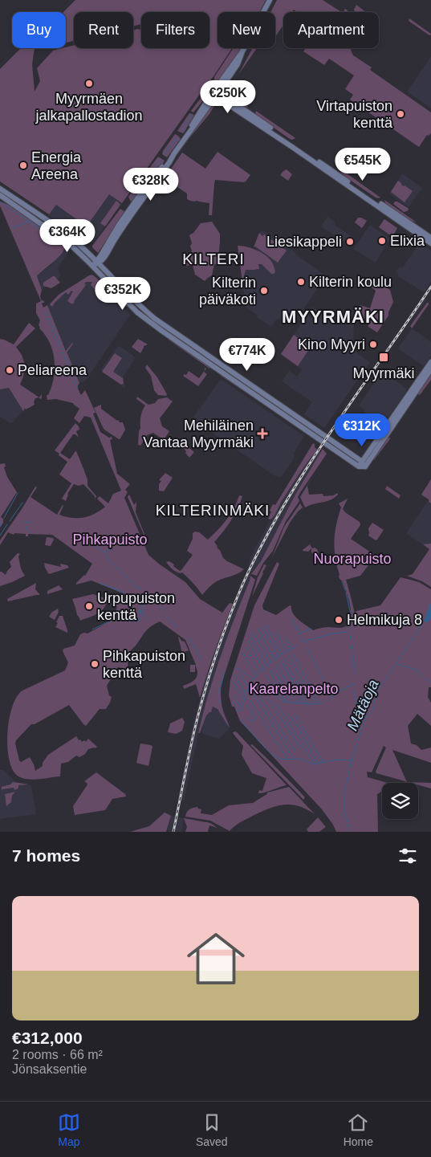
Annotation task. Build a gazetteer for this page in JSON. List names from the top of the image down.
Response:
{
  "districts": ["KILTERI", "MYYRMÄKI", "KILTERINMÄKI"],
  "water": ["Mätäoja"],
  "parks": ["Pihkapuisto", "Nuorapuisto", "Kaarelanpelto"],
  "places": {
    "other": [
      "Myyrmäen jalkapallostadion",
      "Virtapuiston kenttä",
      "Energia Areena",
      "Elixia",
      "Liesikappeli",
      "Kilterin koulu",
      "Kilterin päiväkoti",
      "Kino Myyri",
      "Peliareena",
      "Urpupuiston kenttä",
      "Helmikuja 8",
      "Pihkapuiston kenttä"
    ],
    "transit": ["Myyrmäki"],
    "health": ["Mehiläinen Vantaa Myyrmäki"]
  },
  "page": {
    "chip": [
      "Buy",
      "Rent",
      "Filters",
      "New",
      "Apartment"
    ],
    "price": [
      "€250K",
      "€545K",
      "€328K",
      "€364K",
      "€352K",
      "€774K",
      "€312K"
    ],
    "heading": "7 homes",
    "list": [
      {
        "name": "€312,000",
        "note": "2 rooms · 66 m² · Jönsaksentie"
      }
    ],
    "tabs": ["Map", "Saved", "Home"]
  }
}
